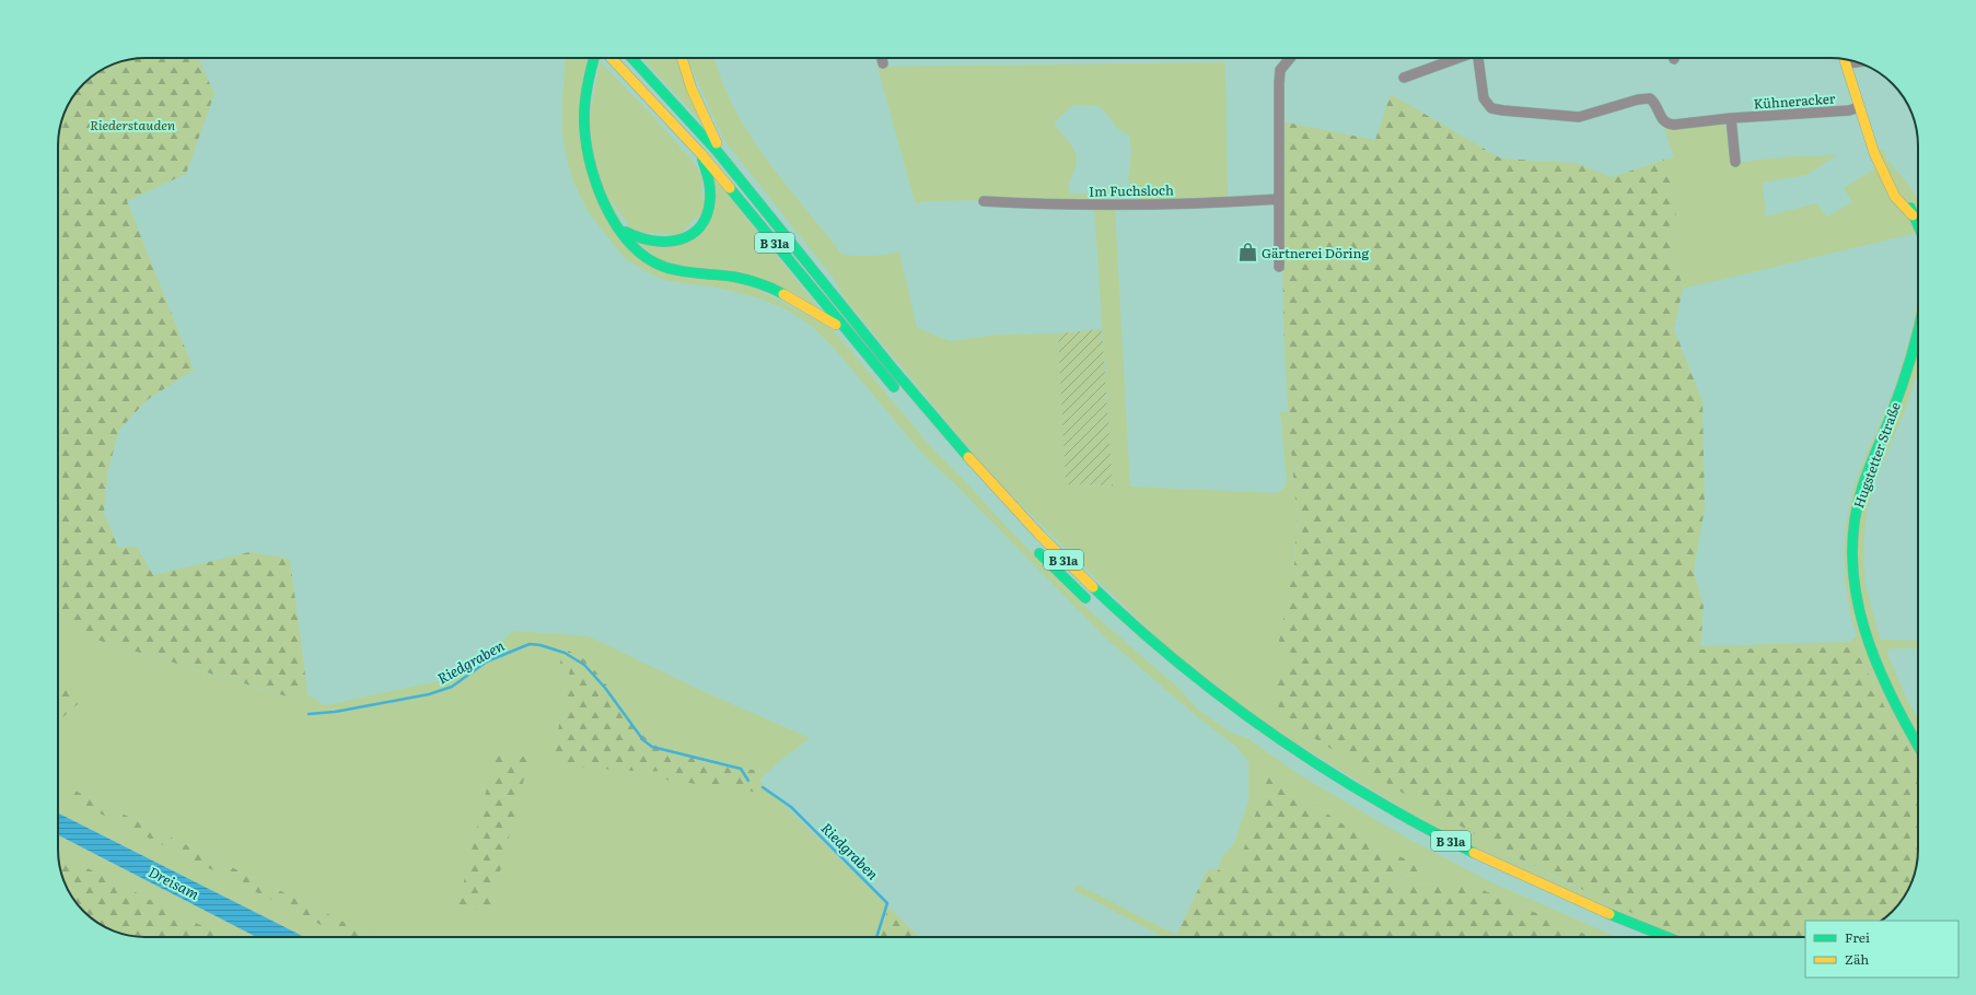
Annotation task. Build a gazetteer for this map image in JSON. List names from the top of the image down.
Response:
{
  "streets": {
    "main road": ["B 31a", "Hugstetter Straße"],
    "street": ["Kühneracker", "Im Fuchsloch"]
  },
  "water": ["Riedgraben", "Dreisam"],
  "parks": ["Riederstauden"],
  "places": {
    "shop": ["Gärtnerei Döring"]
  },
  "legend": ["Frei", "Zäh"]
}
